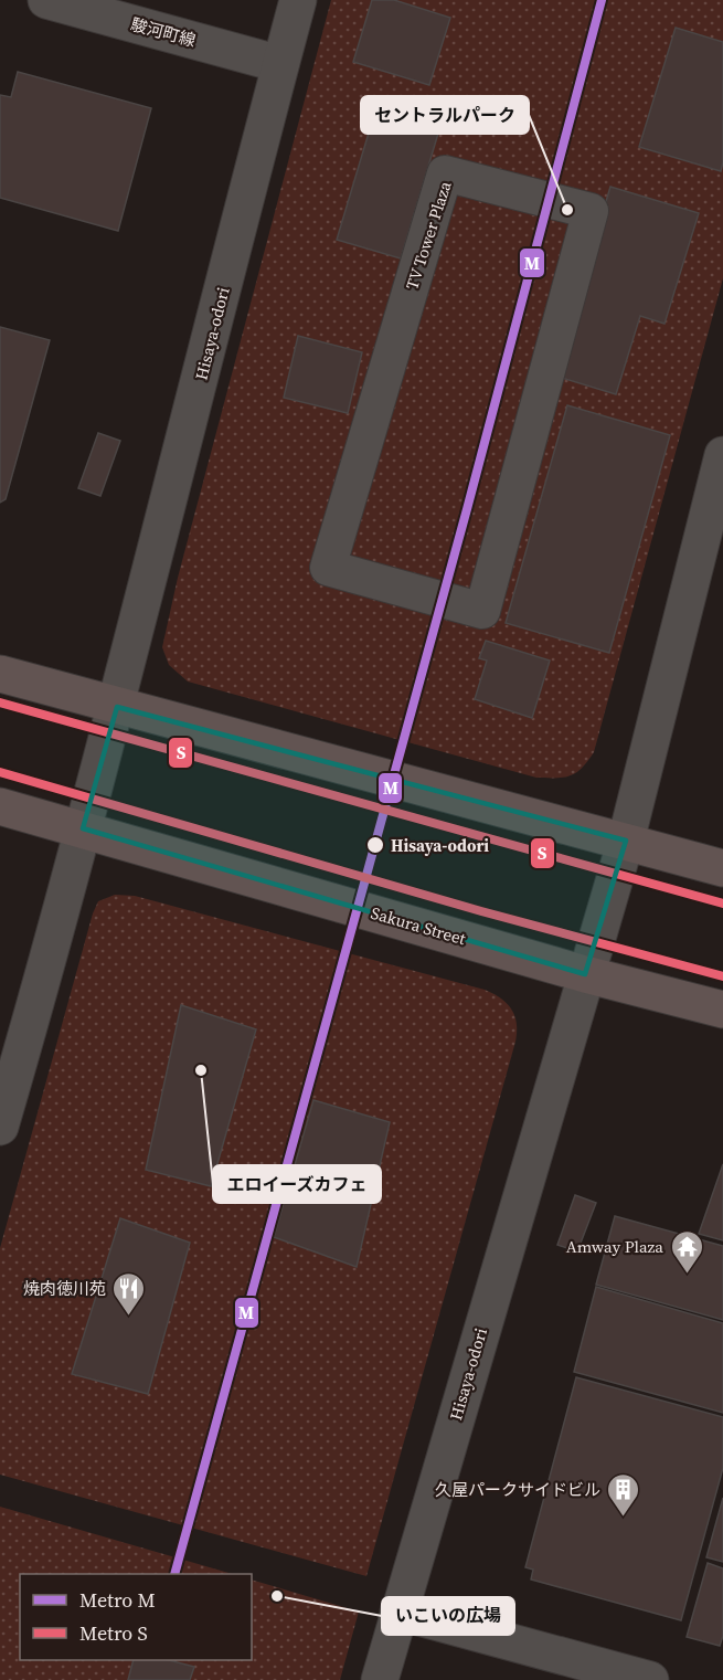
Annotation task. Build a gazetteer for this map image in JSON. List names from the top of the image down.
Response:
{
  "streets": {
    "highway": ["Sakura Street"],
    "street": ["駿河町線", "TV Tower Plaza", "Hisaya-odori"]
  },
  "crossings": [
    ["駿河町線", "Hisaya-odori"],
    ["Hisaya-odori", "Sakura Street"]
  ],
  "places": {
    "other": [
      "セントラルパーク",
      "Hisaya-odori",
      "エロイーズカフェ",
      "いこいの広場"
    ],
    "temple": ["Amway Plaza"],
    "restaurant": ["焼肉徳川苑"],
    "building": ["久屋パークサイドビル"]
  },
  "lines": ["metro line M", "metro line S"],
  "legend": ["Metro M", "Metro S"]
}
